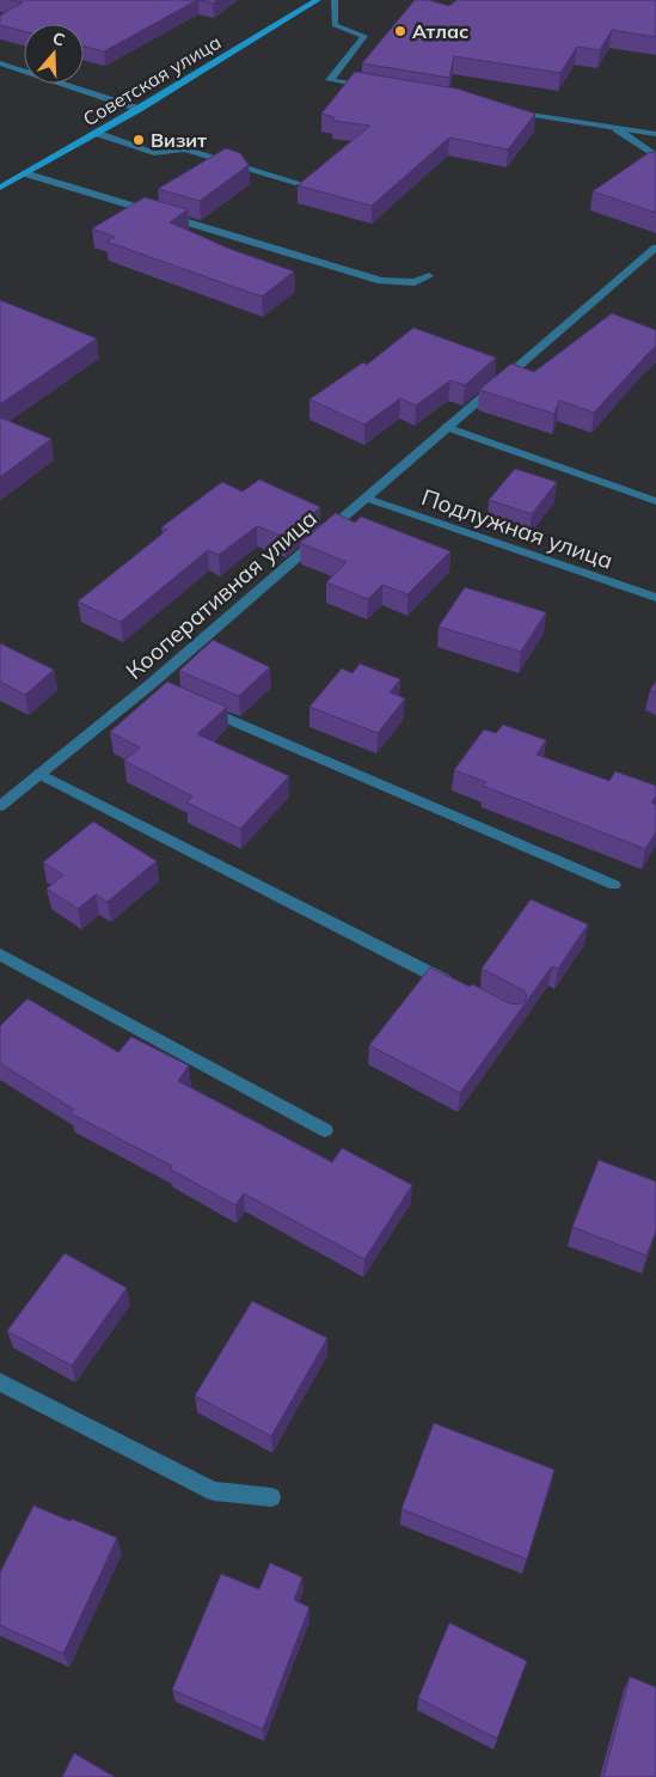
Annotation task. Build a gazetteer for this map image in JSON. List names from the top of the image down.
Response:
{
  "streets": {
    "street": ["Советская улица", "Подлужная улица", "Кооперативная улица"]
  },
  "crossings": [
    ["Подлужная улица", "Кооперативная улица"]
  ],
  "places": ["Атлас", "Визит"],
  "north": "top"
}
